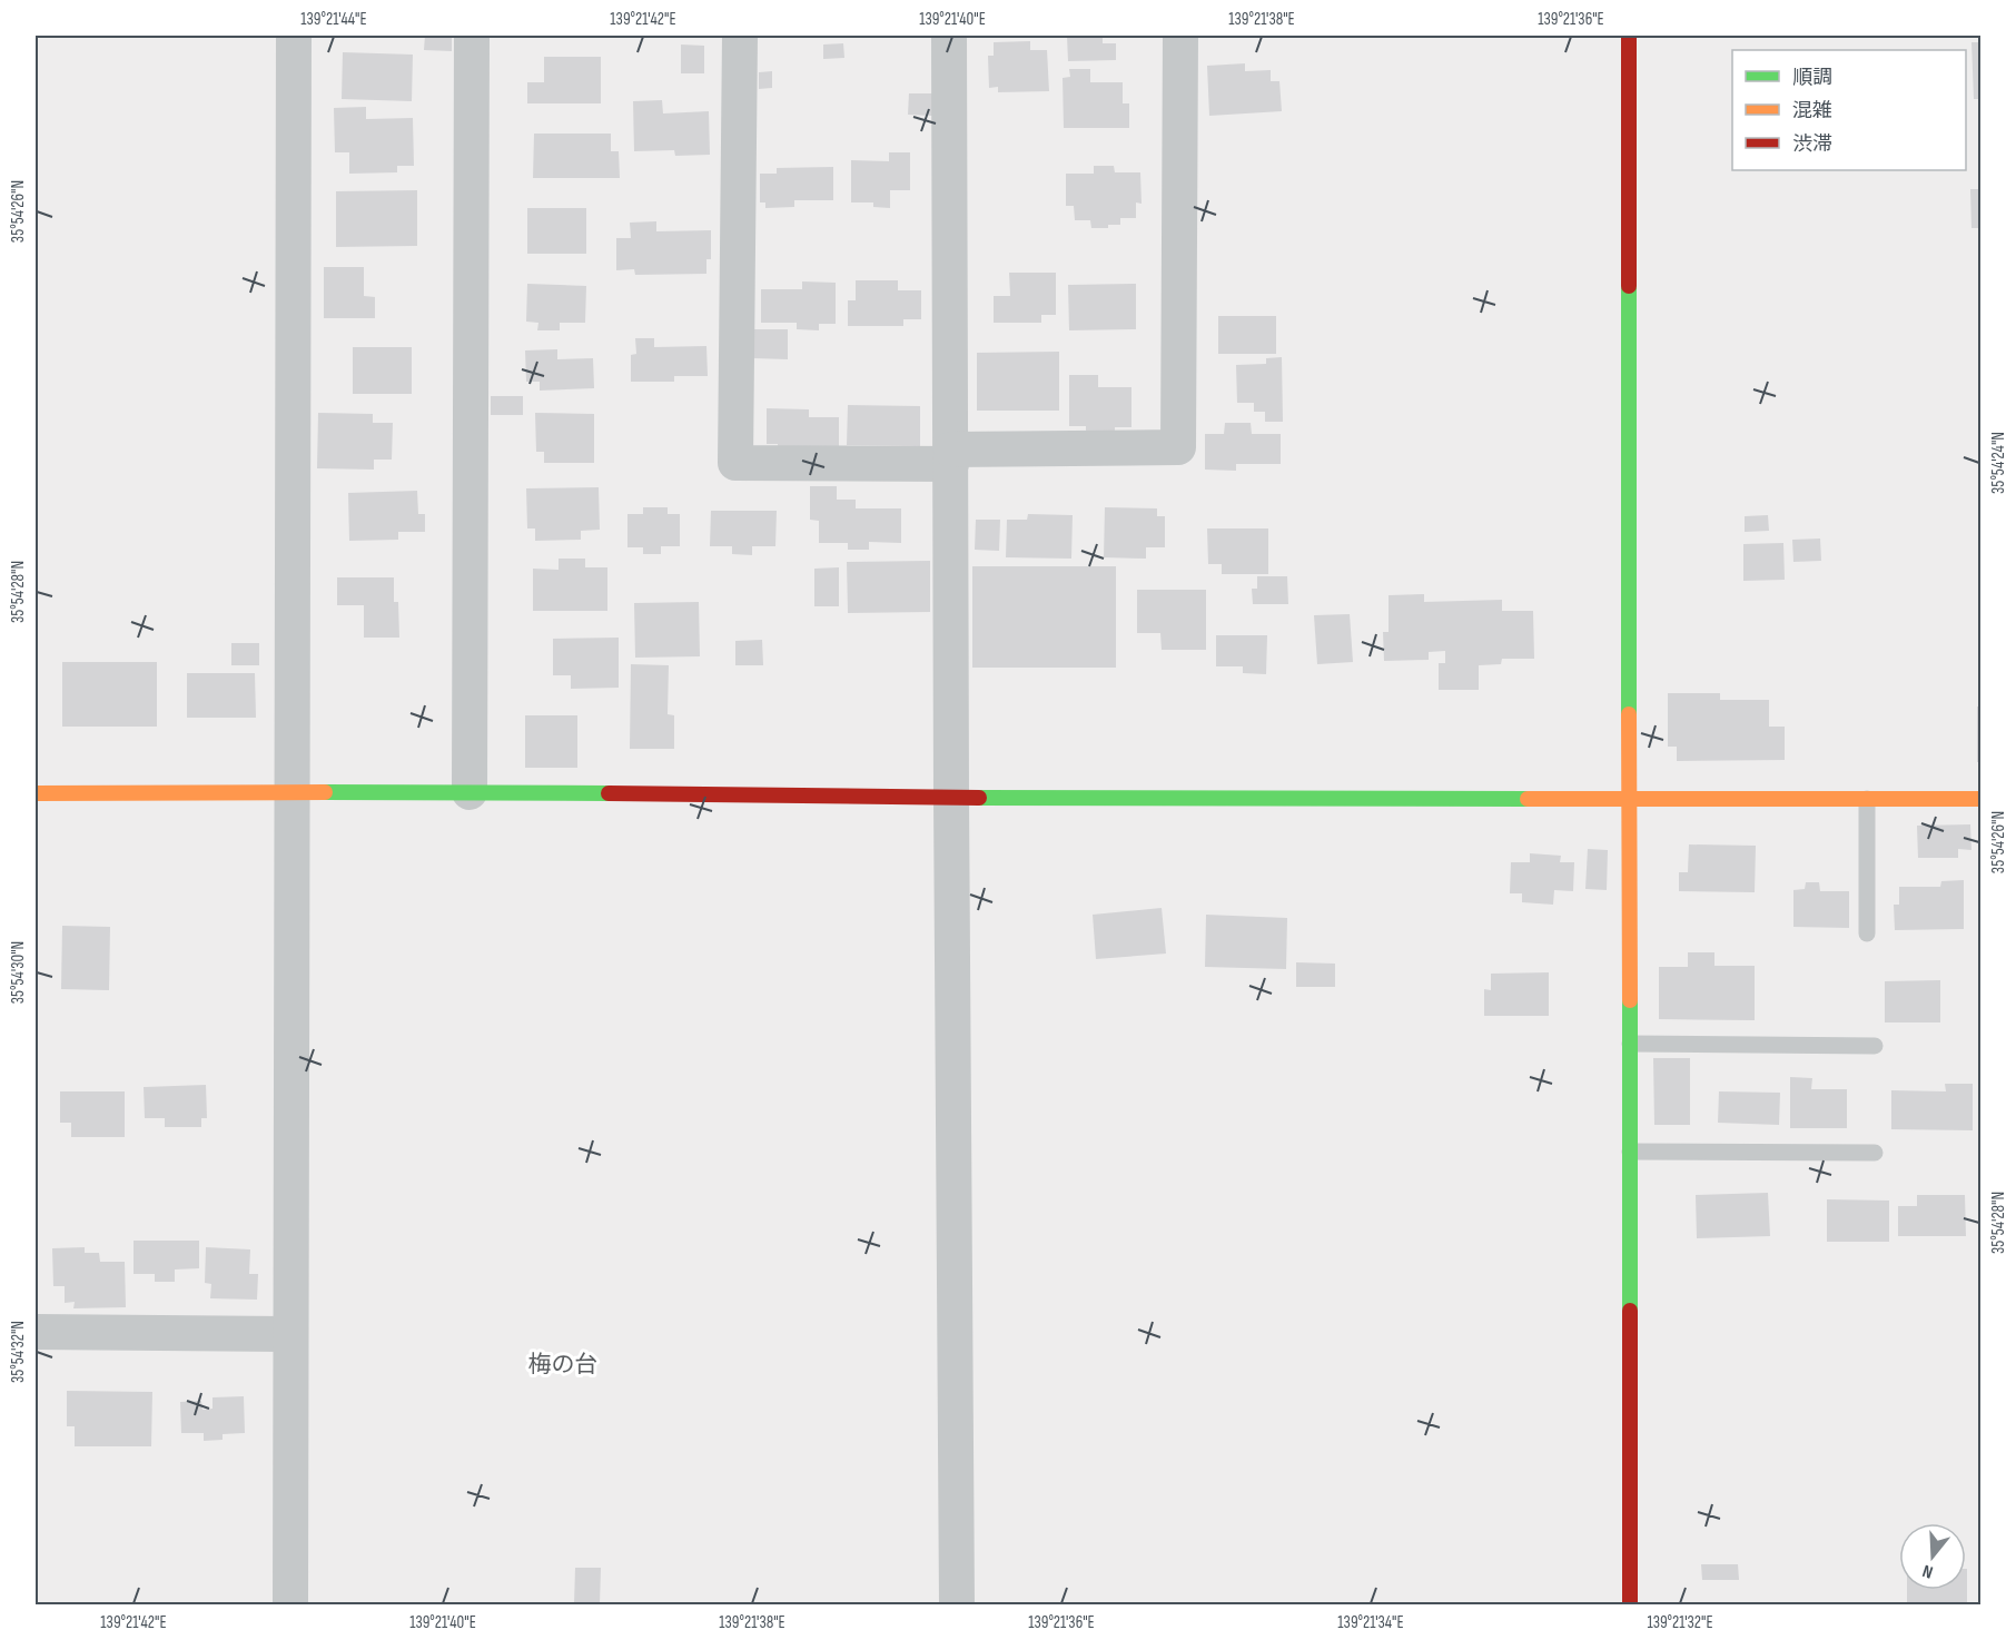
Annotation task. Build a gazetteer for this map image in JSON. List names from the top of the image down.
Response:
{
  "districts": ["梅の台"],
  "legend": ["順調", "混雑", "渋滞"],
  "north": "bottom",
  "coordinates": [
    "139°21'44\"E",
    "139°21'42\"E",
    "139°21'40\"E",
    "139°21'38\"E",
    "139°21'36\"E",
    "35°54'26\"N",
    "35°54'24\"N",
    "35°54'28\"N",
    "35°54'30\"N",
    "35°54'32\"N",
    "139°21'34\"E",
    "139°21'32\"E"
  ]
}
